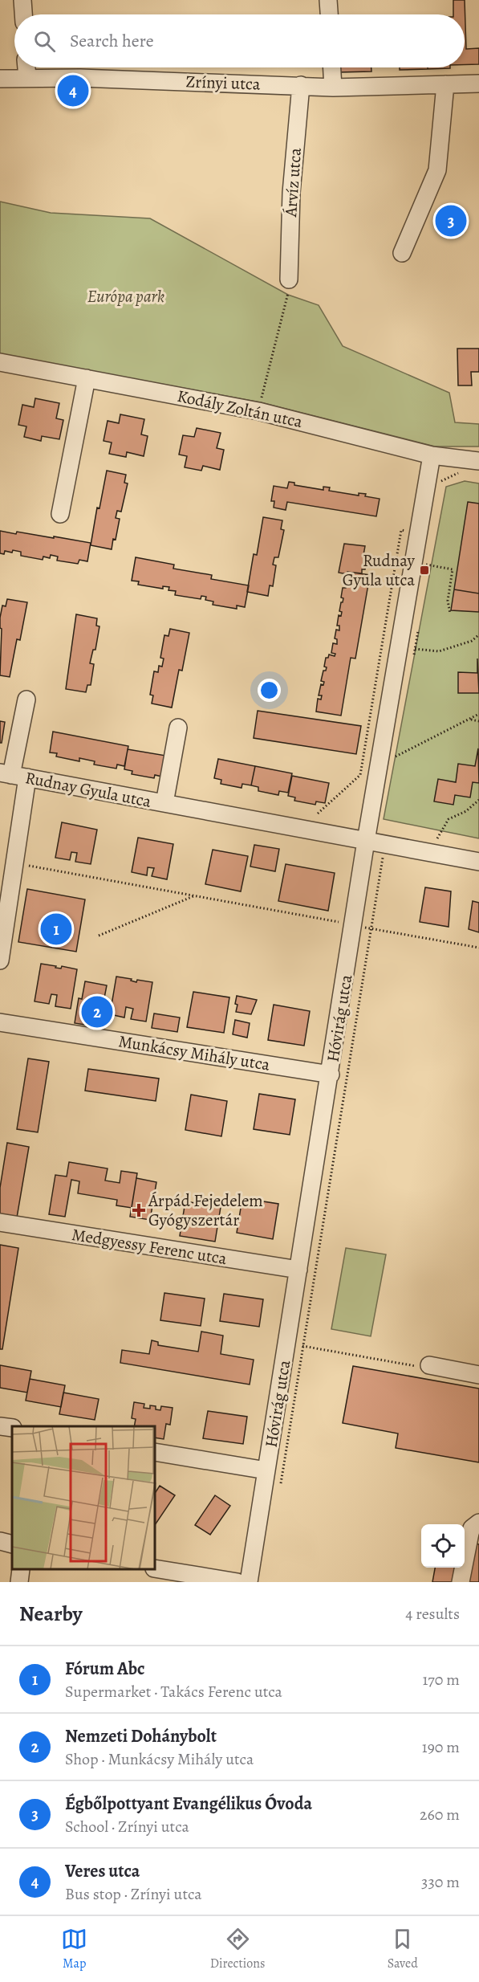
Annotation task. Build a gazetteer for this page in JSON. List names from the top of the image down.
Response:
{
  "streets": {
    "street": [
      "Zrínyi utca",
      "Árvíz utca",
      "Kodály Zoltán utca",
      "Rudnay Gyula utca",
      "Hóvirág utca",
      "Munkácsy Mihály utca",
      "Medgyessy Ferenc utca"
    ]
  },
  "crossings": [
    ["Zrínyi utca", "Árvíz utca"],
    ["Kodály Zoltán utca", "Hóvirág utca"],
    ["Rudnay Gyula utca", "Hóvirág utca"],
    ["Hóvirág utca", "Munkácsy Mihály utca"],
    ["Hóvirág utca", "Medgyessy Ferenc utca"]
  ],
  "parks": ["Európa park"],
  "places": {
    "transit": ["Rudnay Gyula utca"],
    "health": ["Árpád Fejedelem Gyógyszertár"]
  },
  "page": {
    "search": "Search here",
    "pins": [
      "4",
      "3",
      "1",
      "2"
    ],
    "heading": ["Nearby", "4 results"],
    "list": [
      {
        "mark": "1",
        "name": "Fórum Abc",
        "note": "Supermarket · Takács Ferenc utca",
        "value": "170 m"
      },
      {
        "mark": "2",
        "name": "Nemzeti Dohánybolt",
        "note": "Shop · Munkácsy Mihály utca",
        "value": "190 m"
      },
      {
        "mark": "3",
        "name": "Égbőlpottyant Evangélikus Óvoda",
        "note": "School · Zrínyi utca",
        "value": "260 m"
      },
      {
        "mark": "4",
        "name": "Veres utca",
        "note": "Bus stop · Zrínyi utca",
        "value": "330 m"
      }
    ],
    "nav": ["Map", "Directions", "Saved"]
  }
}
